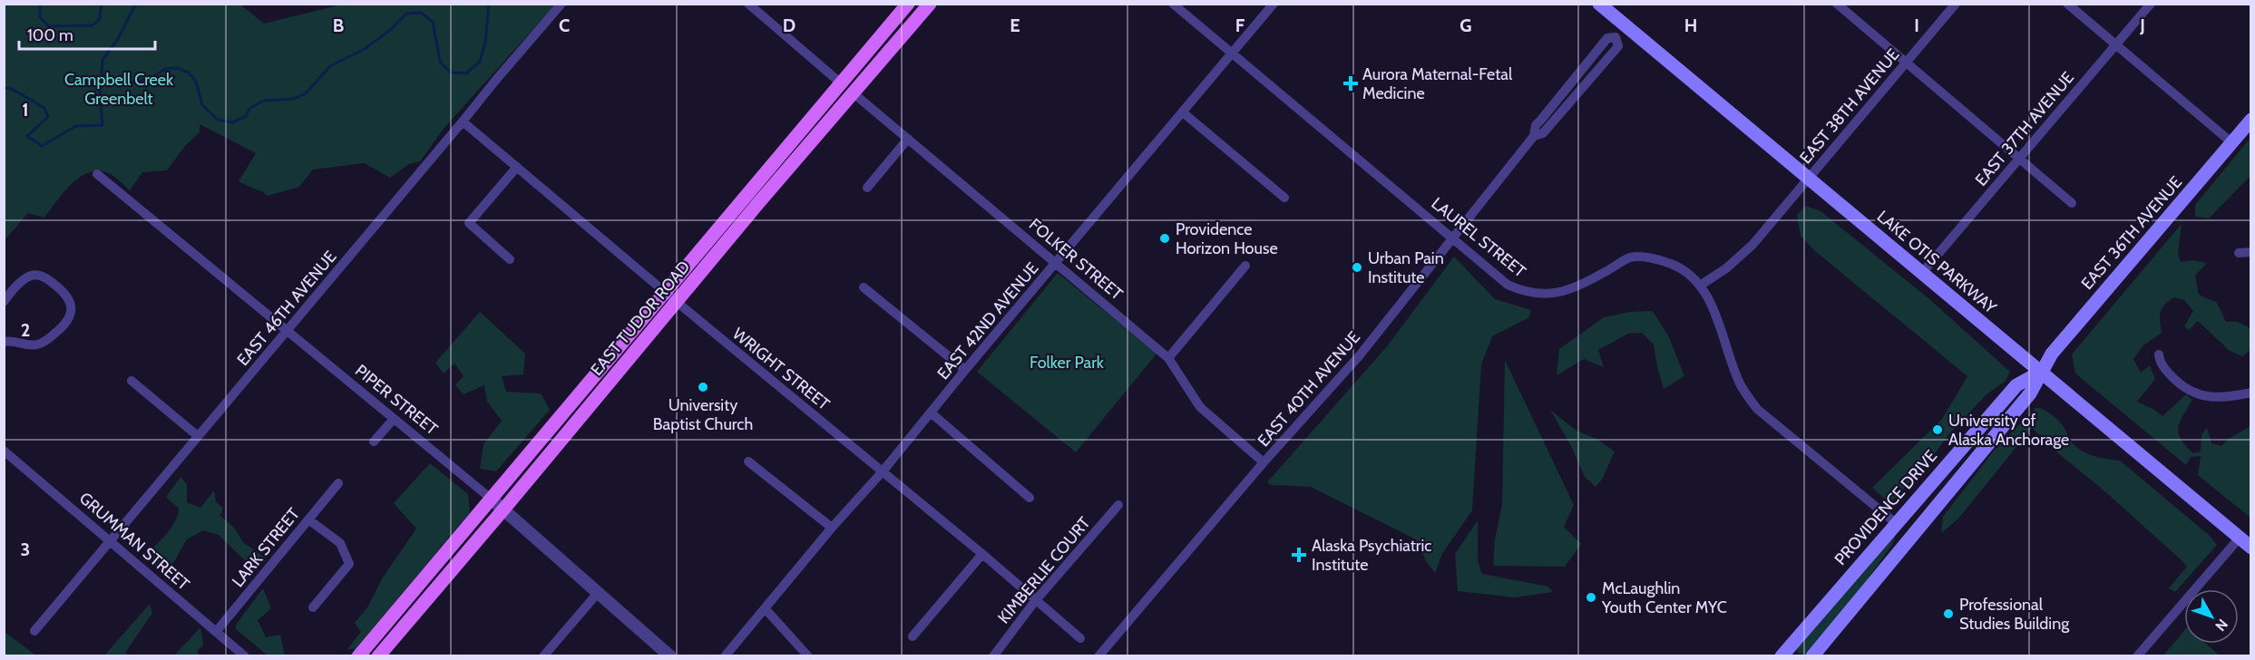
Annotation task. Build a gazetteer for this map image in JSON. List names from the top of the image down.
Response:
{
  "streets": {
    "main road": [
      "EAST 36TH AVENUE",
      "LAKE OTIS PARKWAY",
      "EAST TUDOR ROAD",
      "PROVIDENCE DRIVE"
    ],
    "street": [
      "EAST 38TH AVENUE",
      "EAST 37TH AVENUE",
      "LAUREL STREET",
      "FOLKER STREET",
      "EAST 46TH AVENUE",
      "EAST 42ND AVENUE",
      "WRIGHT STREET",
      "EAST 40TH AVENUE",
      "PIPER STREET",
      "GRUMMAN STREET",
      "LARK STREET",
      "KIMBERLIE COURT"
    ]
  },
  "crossings": [
    ["EAST 38TH AVENUE", "LAUREL STREET"],
    ["EAST 38TH AVENUE", "LAKE OTIS PARKWAY"],
    ["EAST 37TH AVENUE", "LAKE OTIS PARKWAY"],
    ["EAST 36TH AVENUE", "LAKE OTIS PARKWAY"],
    ["EAST 36TH AVENUE", "PROVIDENCE DRIVE"],
    ["LAUREL STREET", "EAST 42ND AVENUE"],
    ["LAUREL STREET", "EAST 40TH AVENUE"],
    ["LAUREL STREET", "PROVIDENCE DRIVE"],
    ["FOLKER STREET", "EAST TUDOR ROAD"],
    ["FOLKER STREET", "EAST 42ND AVENUE"],
    ["FOLKER STREET", "EAST 40TH AVENUE"],
    ["LAKE OTIS PARKWAY", "EAST 40TH AVENUE"],
    ["LAKE OTIS PARKWAY", "PROVIDENCE DRIVE"],
    ["EAST 46TH AVENUE", "WRIGHT STREET"],
    ["EAST 46TH AVENUE", "PIPER STREET"],
    ["EAST 46TH AVENUE", "GRUMMAN STREET"],
    ["EAST TUDOR ROAD", "WRIGHT STREET"],
    ["EAST TUDOR ROAD", "PIPER STREET"],
    ["EAST 42ND AVENUE", "WRIGHT STREET"],
    ["WRIGHT STREET", "KIMBERLIE COURT"],
    ["GRUMMAN STREET", "LARK STREET"]
  ],
  "parks": ["Campbell Creek Greenbelt", "Folker Park"],
  "places": {
    "health": ["Aurora Maternal-Fetal Medicine", "Alaska Psychiatric Institute"],
    "other": [
      "Providence Horizon House",
      "Urban Pain Institute",
      "University Baptist Church",
      "University of Alaska Anchorage",
      "McLaughlin Youth Center MYC",
      "Professional Studies Building"
    ]
  },
  "scale_bar": "100 m",
  "north": "bottom right",
  "grid": {
    "columns": [
      "B",
      "C",
      "D",
      "E",
      "F",
      "G",
      "H",
      "I",
      "J"
    ],
    "rows": ["1", "2", "3"]
  }
}
